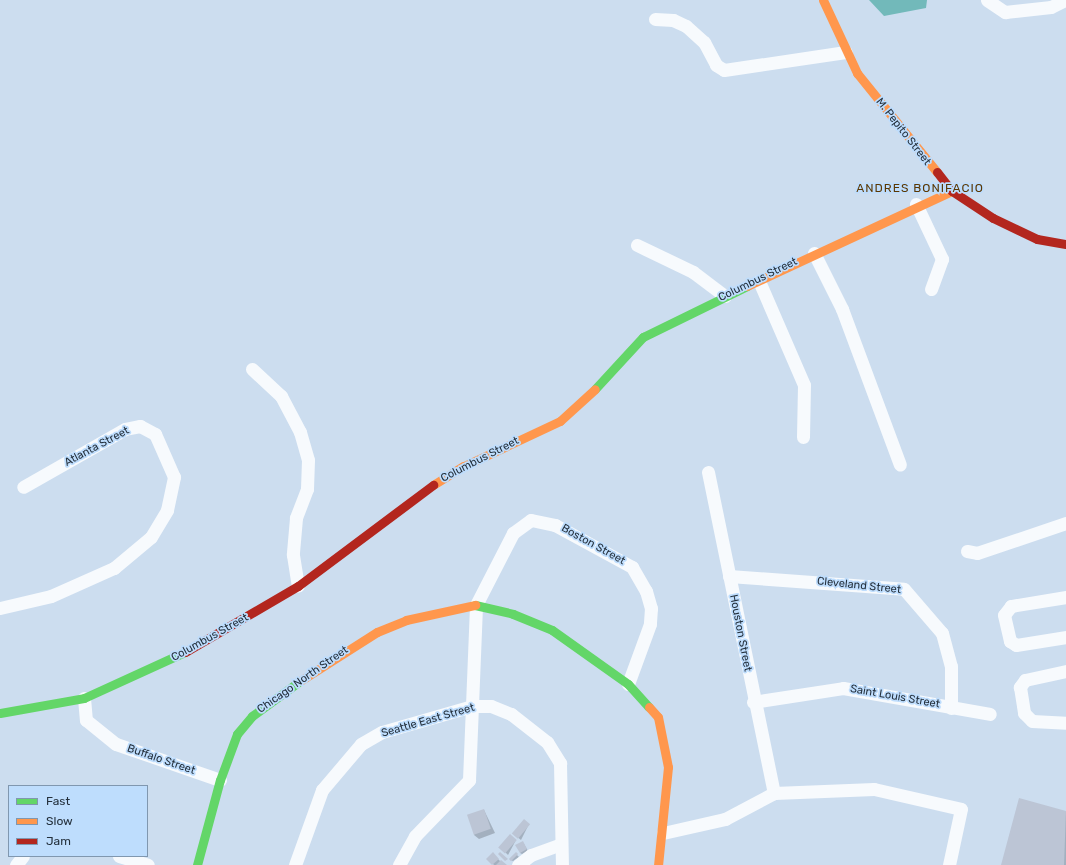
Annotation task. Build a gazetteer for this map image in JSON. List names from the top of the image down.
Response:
{
  "streets": {
    "street": [
      "M. Pepito Street",
      "Columbus Street",
      "Atlanta Street",
      "Boston Street",
      "Cleveland Street",
      "Houston Street",
      "Chicago North Street",
      "Saint Louis Street",
      "Seattle East Street",
      "Buffalo Street"
    ]
  },
  "crossings": [
    ["M. Pepito Street", "Columbus Street"],
    ["Columbus Street", "Buffalo Street"],
    ["Boston Street", "Chicago North Street"],
    ["Cleveland Street", "Houston Street"],
    ["Cleveland Street", "Saint Louis Street"],
    ["Houston Street", "Saint Louis Street"],
    ["Chicago North Street", "Buffalo Street"]
  ],
  "districts": ["ANDRES BONIFACIO"],
  "legend": ["Fast", "Slow", "Jam"]
}
